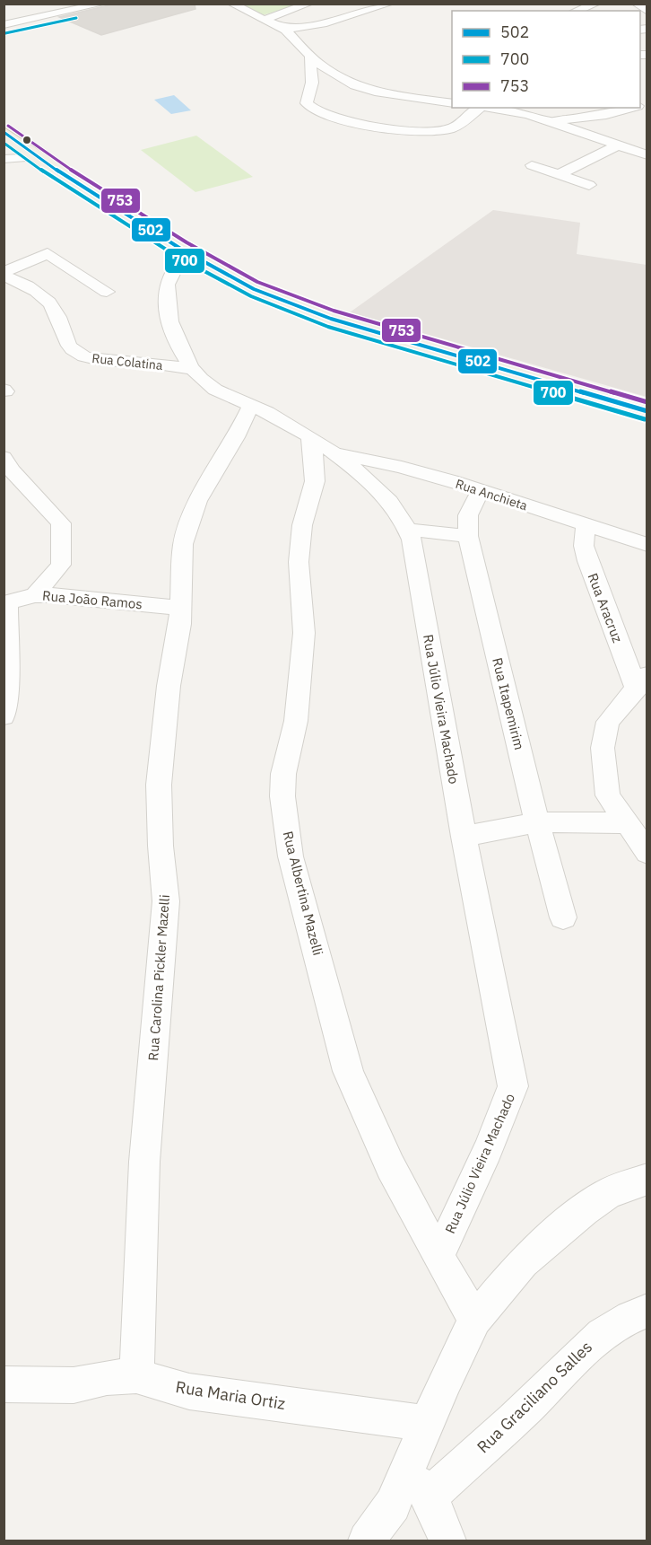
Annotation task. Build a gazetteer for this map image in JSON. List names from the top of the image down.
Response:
{
  "streets": {
    "street": [
      "Rua Colatina",
      "Rua Anchieta",
      "Rua João Ramos",
      "Rua Aracruz",
      "Rua Itapemirim",
      "Rua Júlio Vieira Machado",
      "Rua Albertina Mazelli",
      "Rua Carolina Pickler Mazelli",
      "Rua Maria Ortiz",
      "Rua Graciliano Salles"
    ]
  },
  "crossings": [
    ["Rua Colatina", "Rua Júlio Vieira Machado"],
    ["Rua Anchieta", "Rua Aracruz"],
    ["Rua Anchieta", "Rua Itapemirim"],
    ["Rua Anchieta", "Rua Júlio Vieira Machado"],
    ["Rua João Ramos", "Rua Carolina Pickler Mazelli"],
    ["Rua Júlio Vieira Machado", "Rua Albertina Mazelli"],
    ["Rua Júlio Vieira Machado", "Rua Carolina Pickler Mazelli"],
    ["Rua Carolina Pickler Mazelli", "Rua Maria Ortiz"]
  ],
  "lines": ["transit line 700", "transit line 753", "transit line 502"],
  "legend": ["502", "700", "753"]
}
